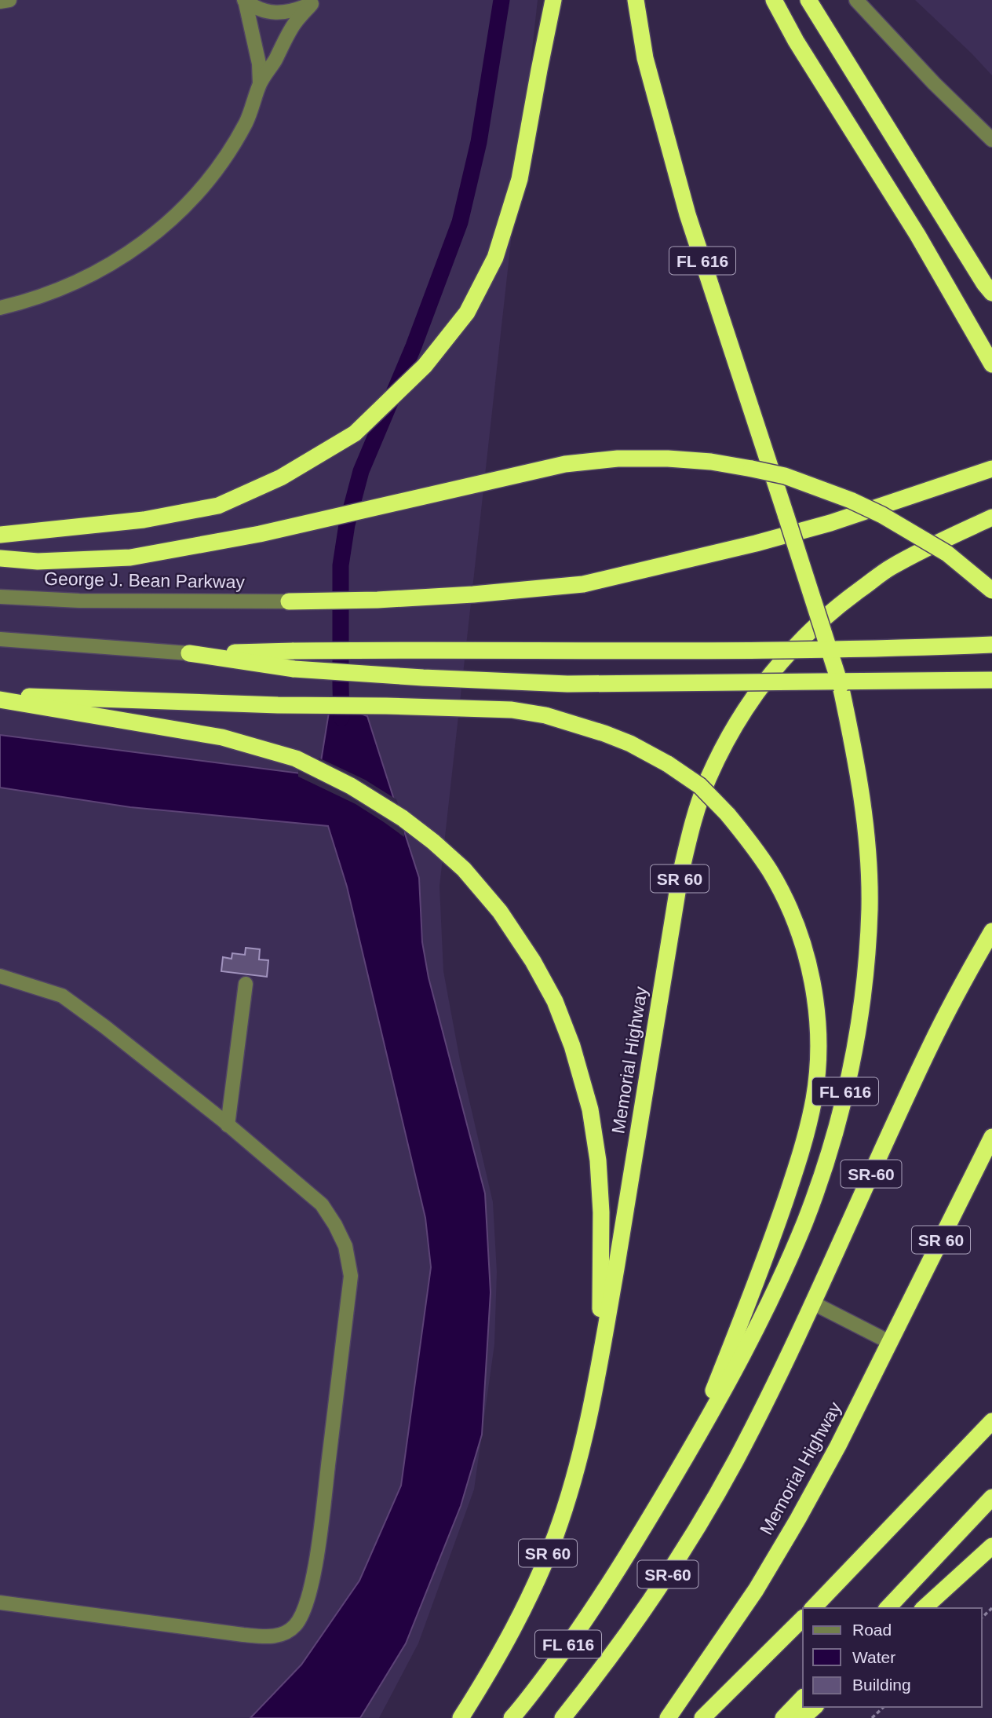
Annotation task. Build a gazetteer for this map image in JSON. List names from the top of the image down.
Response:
{
  "streets": {
    "highway": [
      "FL 616",
      "SR 60",
      "Memorial Highway",
      "SR-60"
    ],
    "street": ["George J. Bean Parkway"]
  },
  "legend": ["Road", "Water", "Building"]
}
